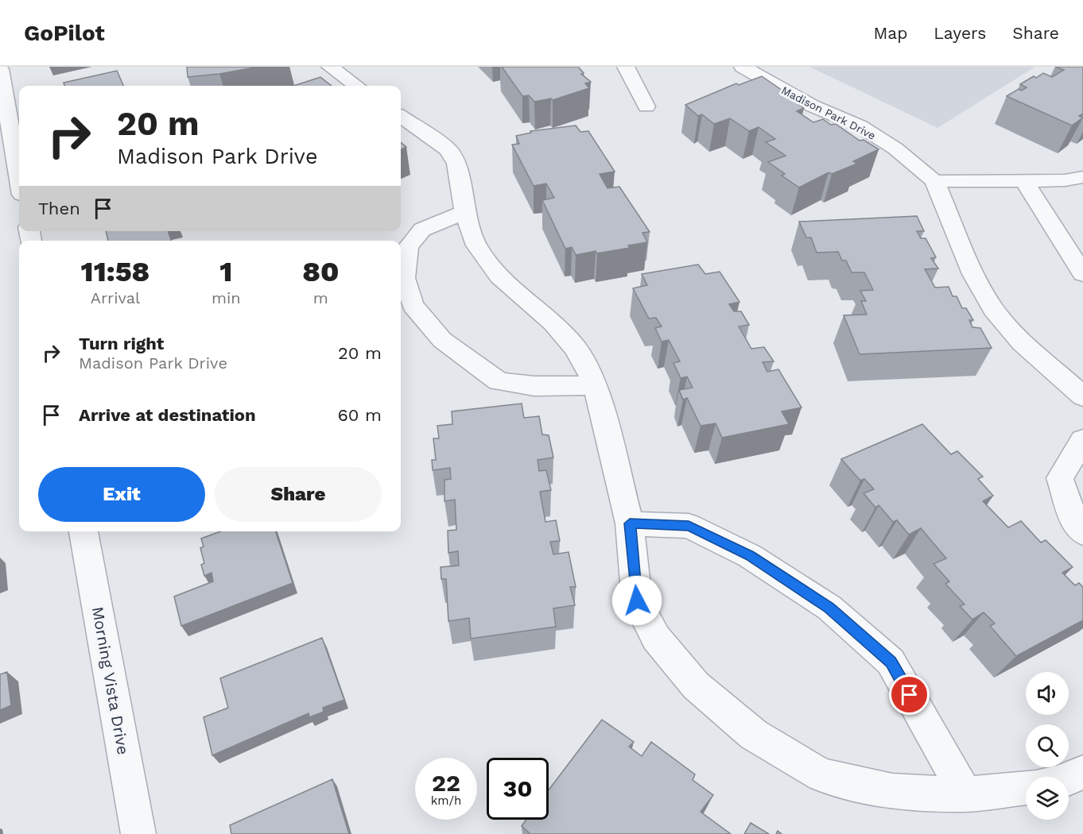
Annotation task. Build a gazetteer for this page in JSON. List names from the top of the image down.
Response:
{
  "streets": {
    "street": ["Madison Park Drive", "Morning Vista Drive"]
  },
  "page": {
    "header": "GoPilot",
    "nav": ["Map", "Layers", "Share"],
    "turn": ["20 m", "Madison Park Drive"],
    "then": "Then",
    "eta": [
      "11:58",
      "Arrival",
      "1",
      "min",
      "80",
      "m"
    ],
    "list": [
      {
        "name": "Turn right",
        "note": "Madison Park Drive",
        "value": "20 m"
      },
      {
        "name": "Arrive at destination",
        "value": "60 m"
      }
    ],
    "buttons": ["Exit", "Share"],
    "speed": "22 km/h",
    "limit": "30"
  }
}
